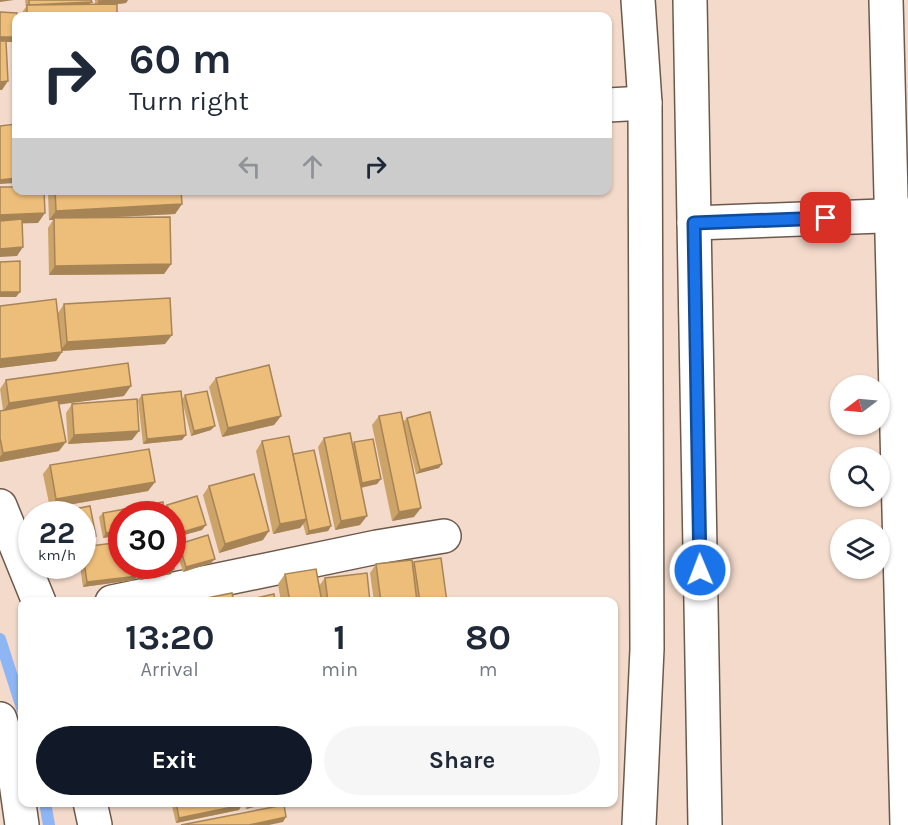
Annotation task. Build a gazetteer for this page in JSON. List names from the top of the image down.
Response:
{
  "north": "left",
  "page": {
    "turn": ["60 m", "Turn right"],
    "speed": "22 km/h",
    "limit": "30",
    "eta": [
      "13:20",
      "Arrival",
      "1",
      "min",
      "80",
      "m"
    ],
    "buttons": ["Exit", "Share"]
  }
}
